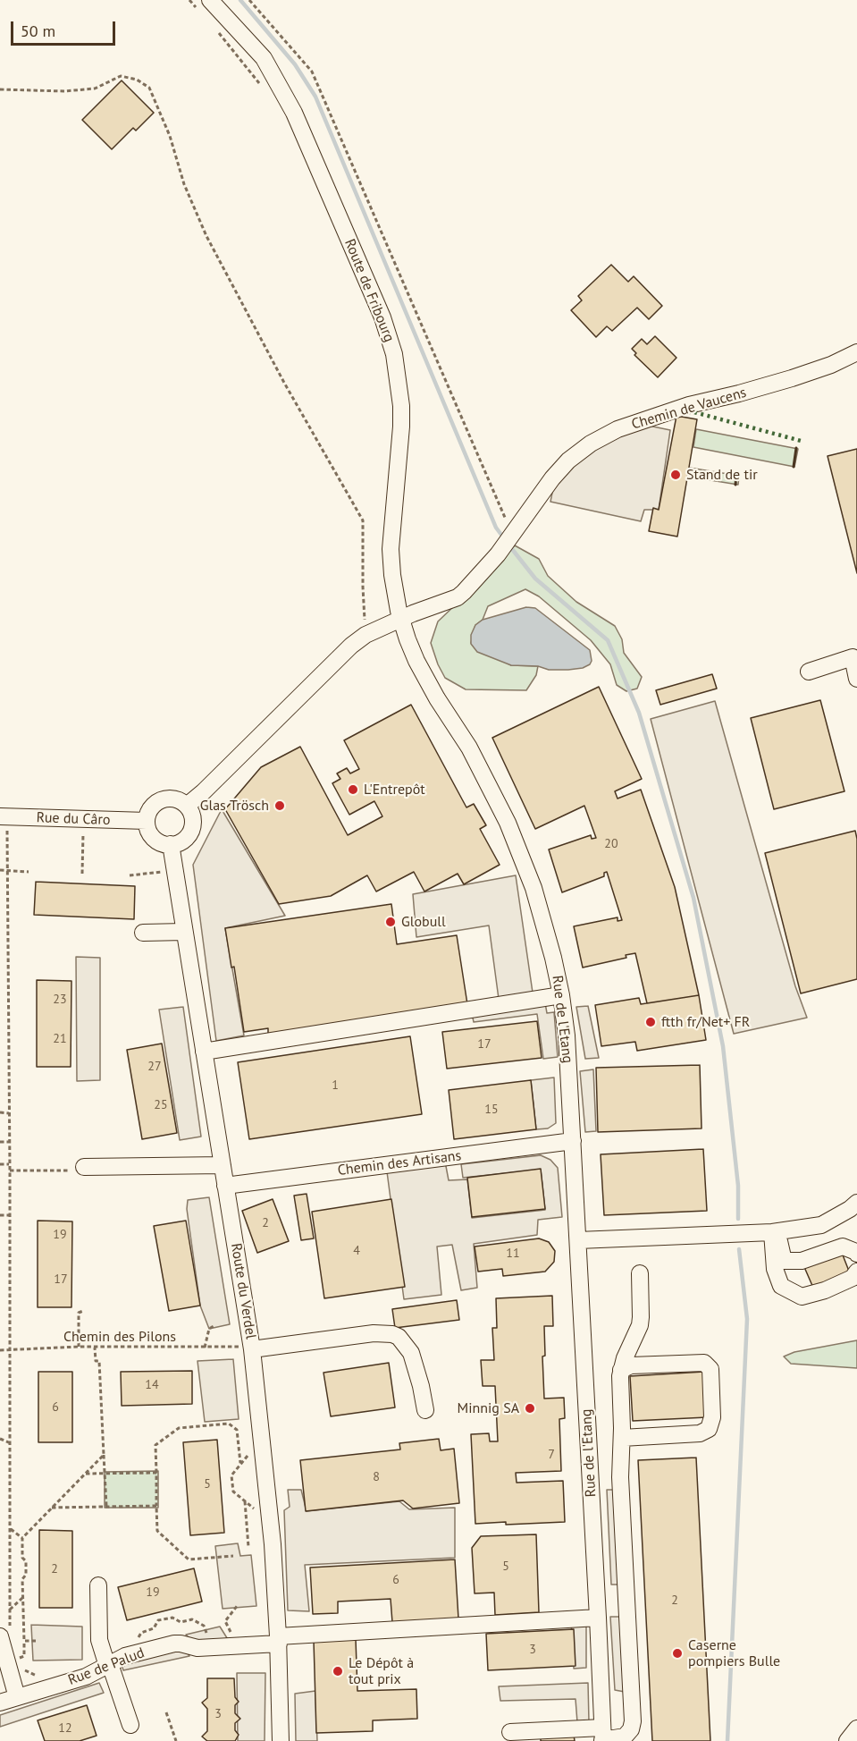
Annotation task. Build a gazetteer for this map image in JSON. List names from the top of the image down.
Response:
{
  "streets": {
    "street": [
      "Route de Fribourg",
      "Chemin de Vaucens",
      "Rue du Câro",
      "Rue de l'Etang",
      "Chemin des Artisans",
      "Route du Verdel",
      "Rue de Palud"
    ],
    "path": ["Chemin des Pilons"]
  },
  "crossings": [
    ["Route de Fribourg", "Chemin de Vaucens"],
    ["Route de Fribourg", "Rue de l'Etang"],
    ["Chemin de Vaucens", "Rue de l'Etang"],
    ["Rue du Câro", "Route du Verdel"],
    ["Rue de l'Etang", "Chemin des Artisans"],
    ["Rue de l'Etang", "Rue de Palud"],
    ["Chemin des Artisans", "Route du Verdel"],
    ["Route du Verdel", "Chemin des Pilons"],
    ["Route du Verdel", "Rue de Palud"]
  ],
  "places": [
    "Stand de tir",
    "L'Entrepôt",
    "Glas Trösch",
    "Globull",
    "ftth fr/Net+ FR",
    "Minnig SA",
    "Caserne pompiers Bulle",
    "Le Dépôt à tout prix"
  ],
  "house_numbers": [
    "20",
    "23",
    "21",
    "17",
    "27",
    "1",
    "25",
    "15",
    "2",
    "19",
    "4",
    "11",
    "17",
    "14",
    "6",
    "7",
    "8",
    "5",
    "5",
    "2",
    "6",
    "19",
    "2",
    "3",
    "3",
    "12"
  ],
  "scale_bar": "50 m"
}
